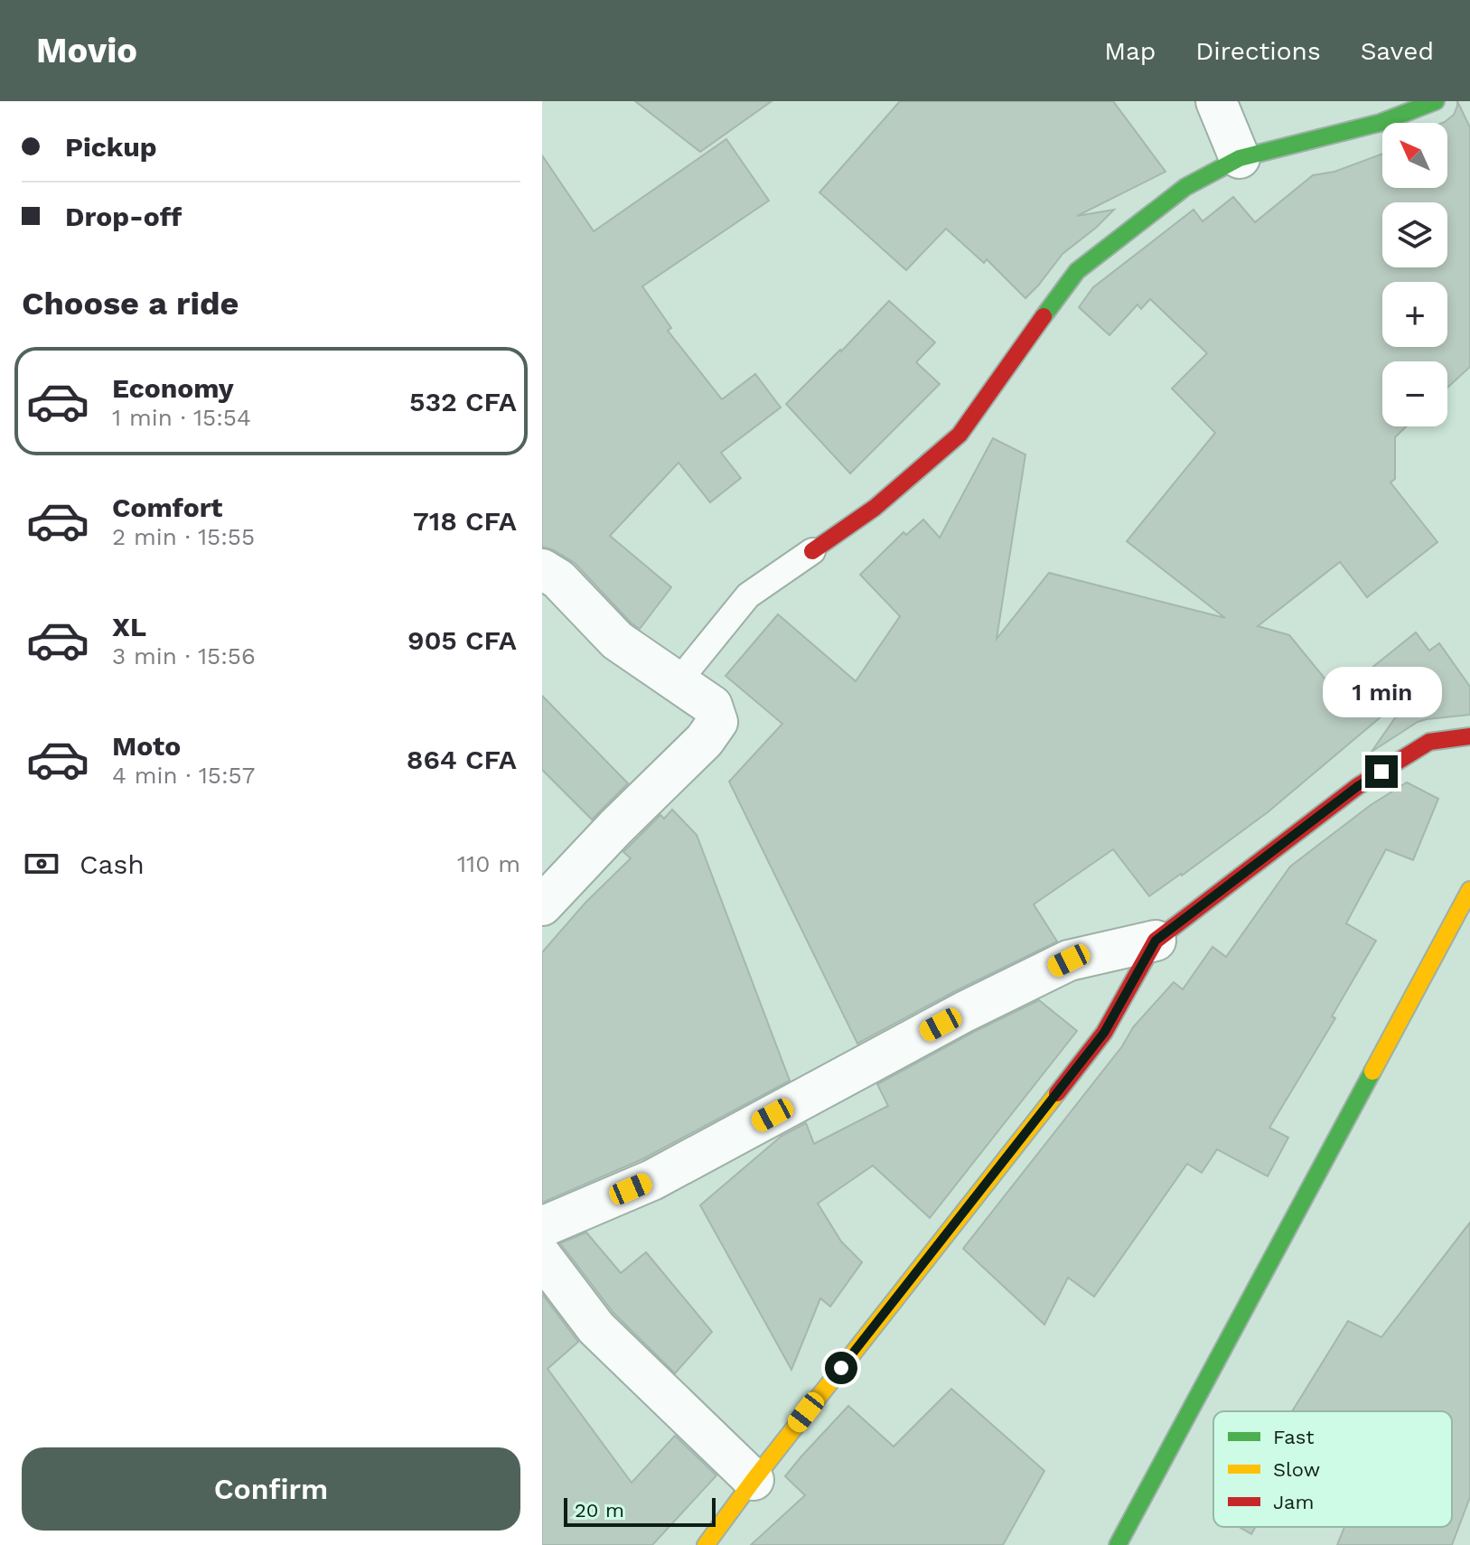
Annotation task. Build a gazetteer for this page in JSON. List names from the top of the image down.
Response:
{
  "legend": ["Fast", "Slow", "Jam"],
  "scale_bar": "20 m",
  "north": "top left",
  "page": {
    "header": "Movio",
    "nav": ["Map", "Directions", "Saved"],
    "banner": ["Pickup", "Drop-off"],
    "map_buttons": ["+", "−"],
    "heading": "Choose a ride",
    "list": [
      {
        "name": "Economy",
        "note": "1 min · 15:54",
        "value": "532 CFA"
      },
      {
        "name": "Comfort",
        "note": "2 min · 15:55",
        "value": "718 CFA"
      },
      {
        "name": "XL",
        "note": "3 min · 15:56",
        "value": "905 CFA"
      },
      {
        "name": "Moto",
        "note": "4 min · 15:57",
        "value": "864 CFA"
      }
    ],
    "bubble": "1 min",
    "pay": ["Cash", "110 m"],
    "buttons": "Confirm",
    "scale": "20 m"
  }
}
